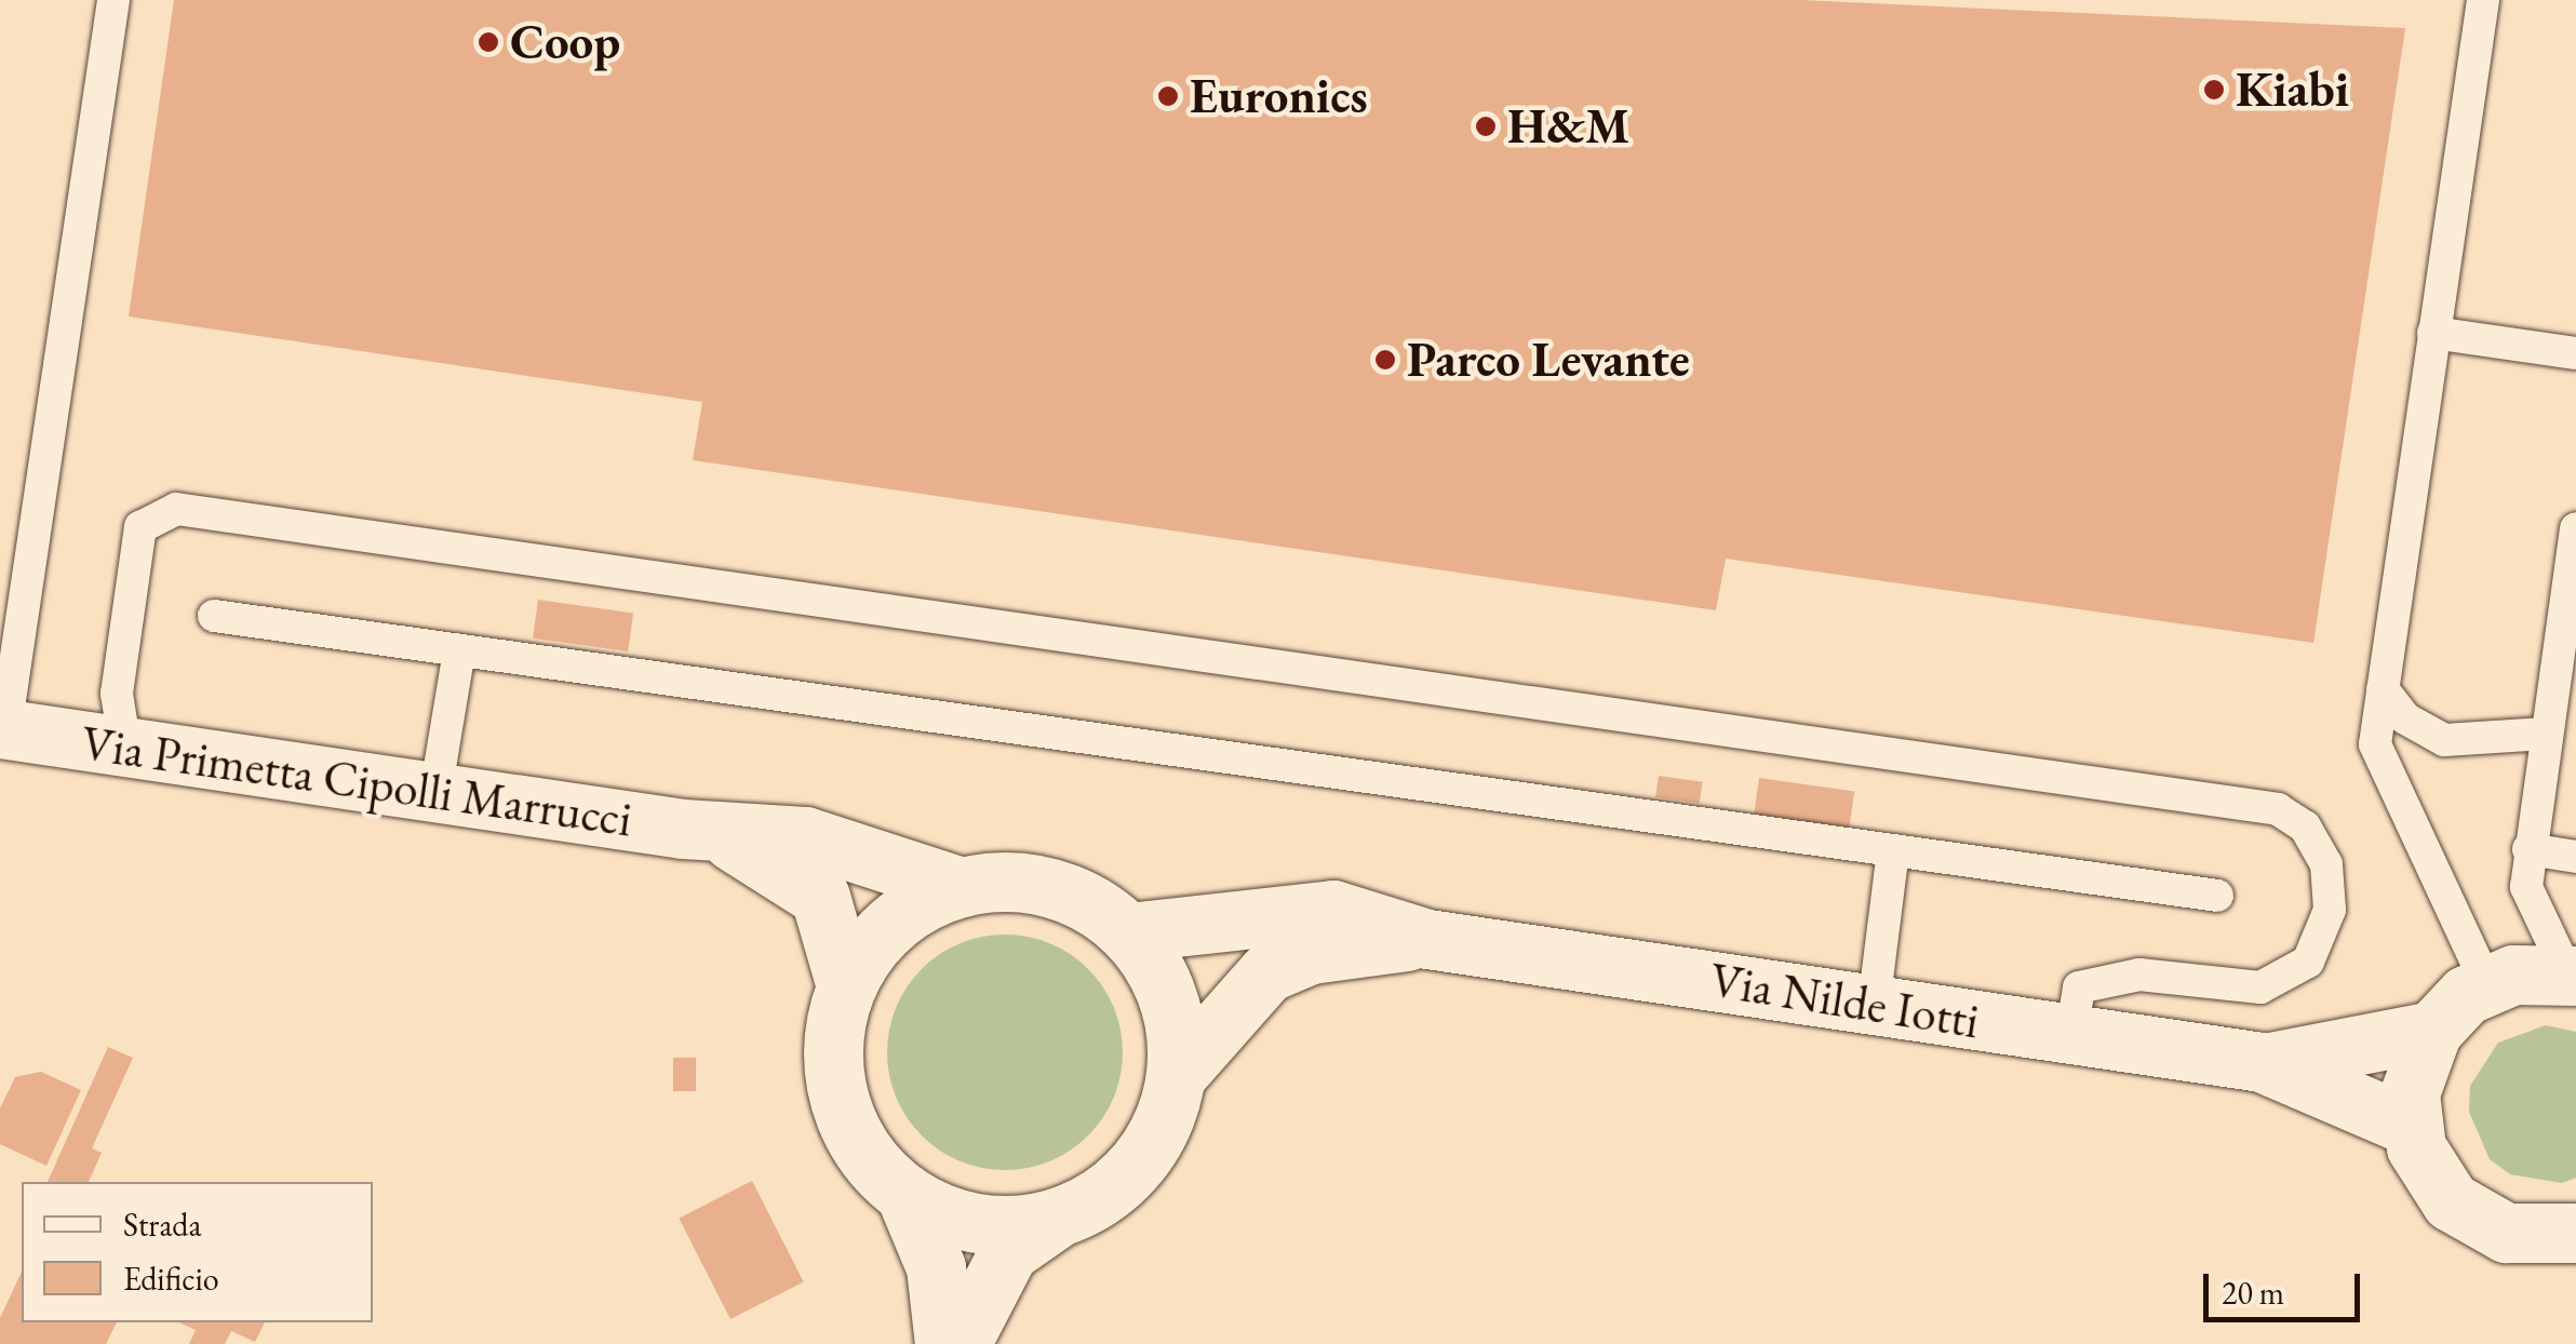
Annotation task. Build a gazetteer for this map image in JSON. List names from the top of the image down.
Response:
{
  "streets": {
    "street": ["Via Primetta Cipolli Marrucci", "Via Nilde Iotti"]
  },
  "crossings": [
    ["Via Primetta Cipolli Marrucci", "Via Nilde Iotti"]
  ],
  "places": [
    "Coop",
    "Kiabi",
    "Euronics",
    "H&M",
    "Parco Levante"
  ],
  "legend": ["Strada", "Edificio"],
  "scale_bar": "20 m"
}
